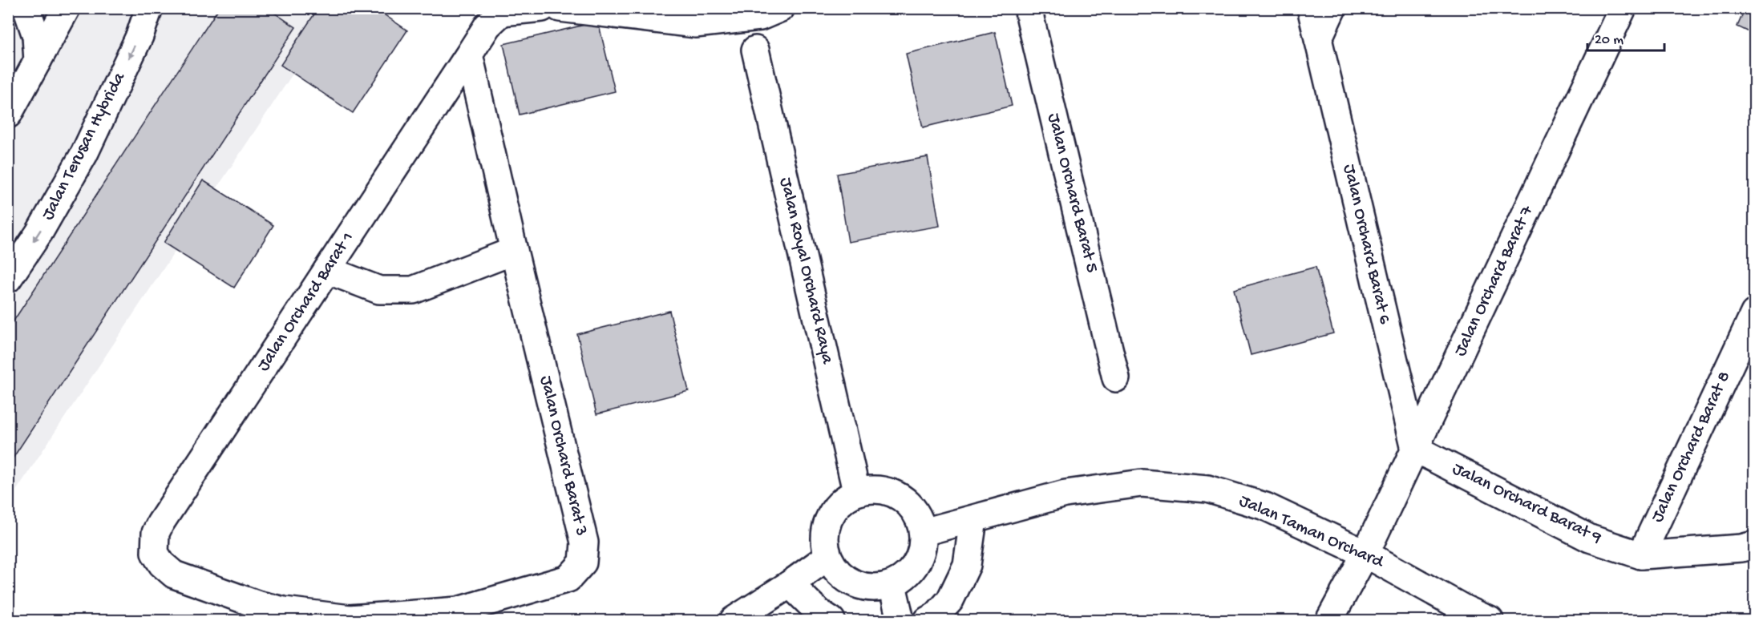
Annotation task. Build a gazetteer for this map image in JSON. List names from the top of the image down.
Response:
{
  "streets": {
    "street": [
      "Jalan Terusan Hybrida",
      "Jalan Orchard Barat 5",
      "Jalan Orchard Barat 6",
      "Jalan Royal Orchard Raya",
      "Jalan Orchard Barat 7",
      "Jalan Orchard Barat 1",
      "Jalan Orchard Barat 8",
      "Jalan Orchard Barat 3",
      "Jalan Orchard Barat 9",
      "Jalan Taman Orchard"
    ]
  },
  "crossings": [
    ["Jalan Orchard Barat 6", "Jalan Orchard Barat 7"],
    ["Jalan Orchard Barat 6", "Jalan Orchard Barat 9"],
    ["Jalan Royal Orchard Raya", "Jalan Taman Orchard"],
    ["Jalan Orchard Barat 7", "Jalan Orchard Barat 9"],
    ["Jalan Orchard Barat 7", "Jalan Taman Orchard"],
    ["Jalan Orchard Barat 1", "Jalan Orchard Barat 3"],
    ["Jalan Orchard Barat 8", "Jalan Orchard Barat 9"]
  ],
  "scale_bar": "20 m"
}
